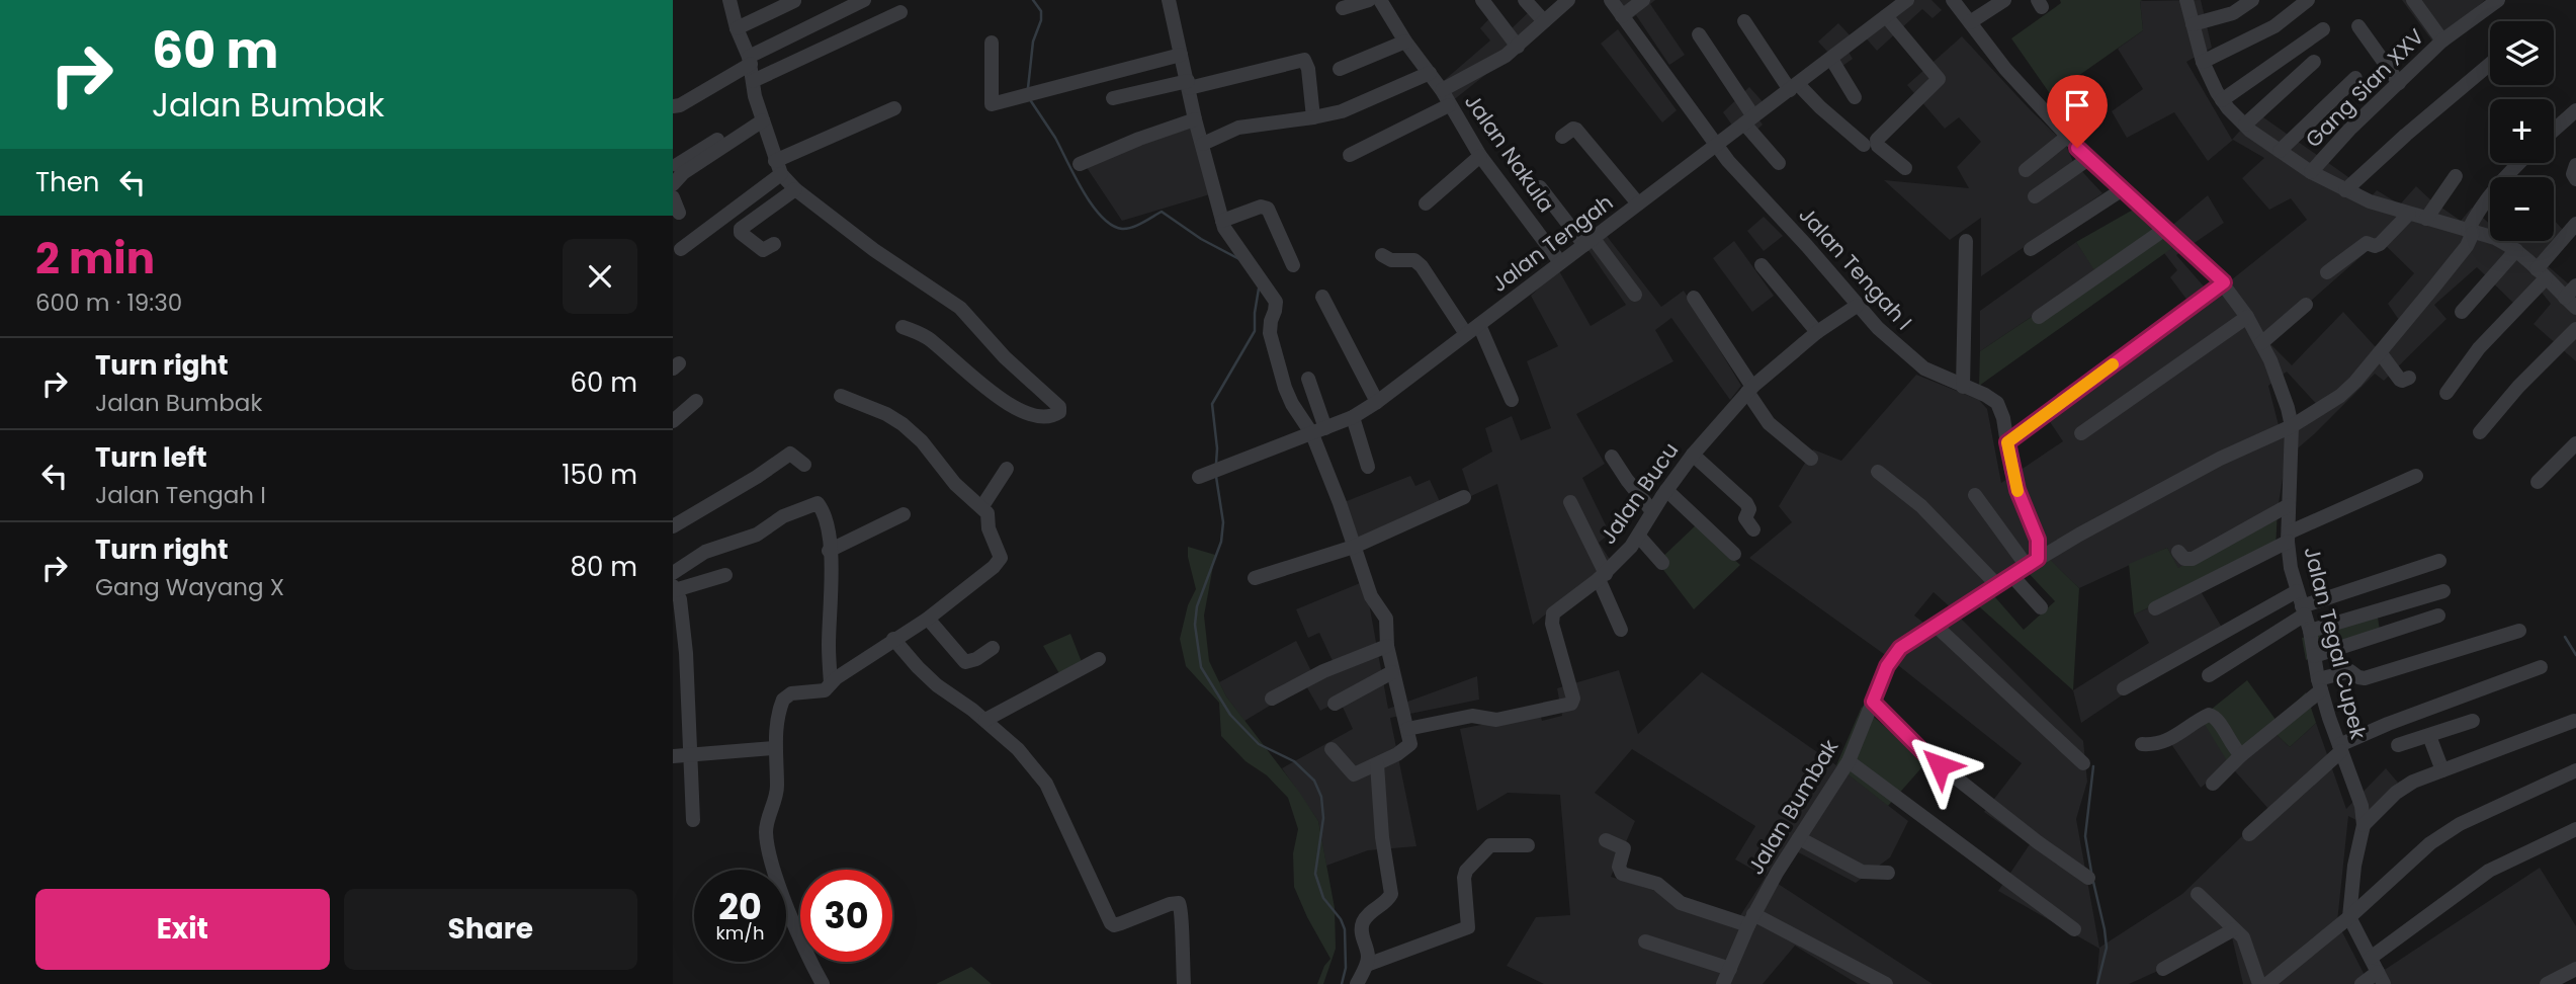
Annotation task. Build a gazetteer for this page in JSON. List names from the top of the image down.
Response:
{
  "streets": {
    "street": [
      "Gang Sian XXV",
      "Jalan Nakula",
      "Jalan Tengah",
      "Jalan Tengah I",
      "Jalan Bucu",
      "Jalan Tegal Cupek",
      "Jalan Bumbak"
    ]
  },
  "crossings": [
    ["Jalan Nakula", "Jalan Tengah"],
    ["Jalan Tengah", "Jalan Tengah I"],
    ["Jalan Tengah I", "Jalan Bucu"],
    ["Jalan Tengah I", "Jalan Bumbak"]
  ],
  "page": {
    "turn": ["60 m", "Jalan Bumbak"],
    "map_buttons": ["+", "−"],
    "then": "Then",
    "heading": ["2 min", "600 m · 19:30"],
    "list": [
      {
        "name": "Turn right",
        "note": "Jalan Bumbak",
        "value": "60 m"
      },
      {
        "name": "Turn left",
        "note": "Jalan Tengah I",
        "value": "150 m"
      },
      {
        "name": "Turn right",
        "note": "Gang Wayang X",
        "value": "80 m"
      }
    ],
    "speed": "20 km/h",
    "limit": "30",
    "buttons": ["Exit", "Share"]
  }
}
